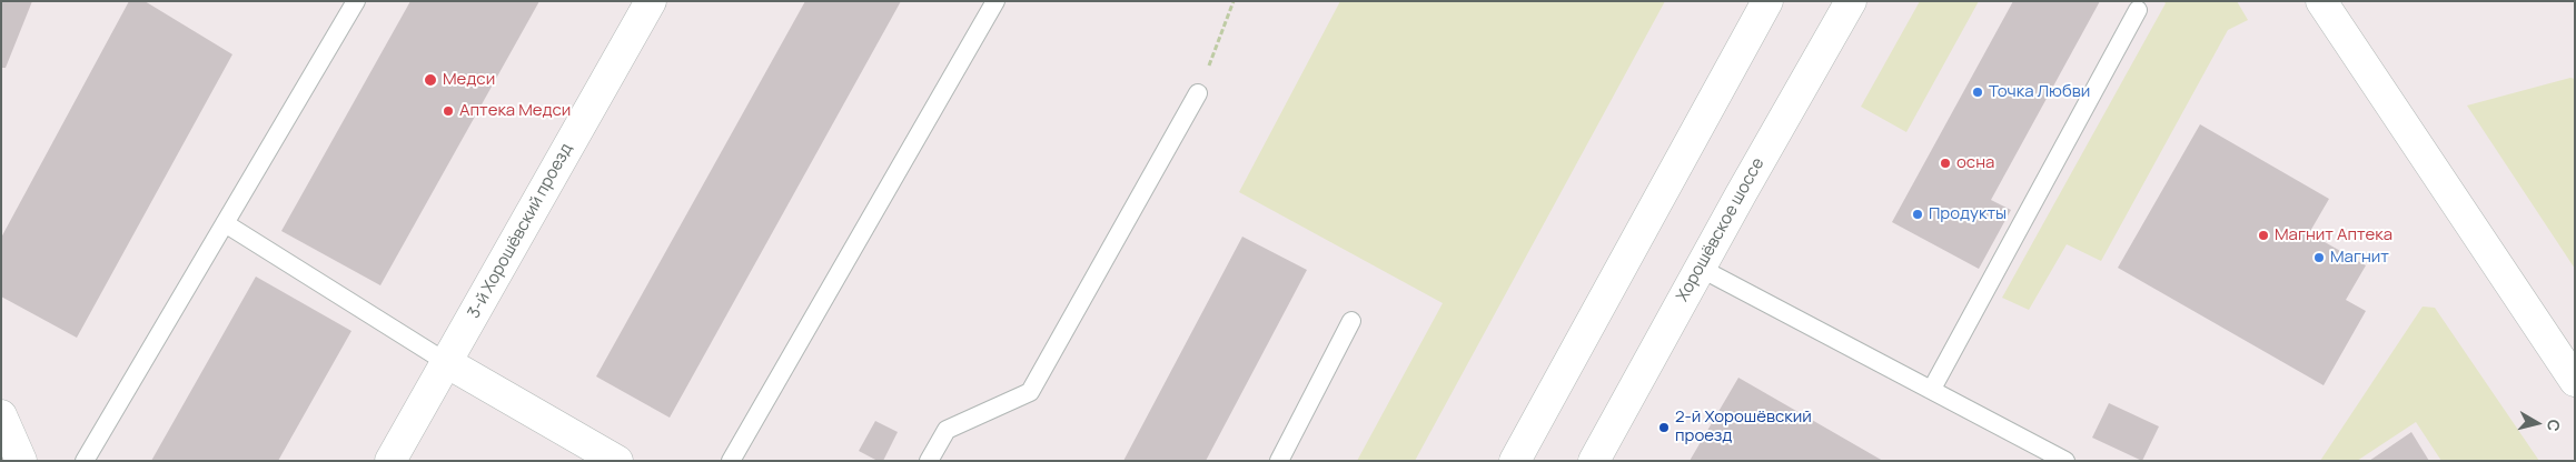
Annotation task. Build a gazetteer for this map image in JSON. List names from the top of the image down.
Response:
{
  "streets": {
    "street": ["Хорошёвское шоссе", "3-й Хорошёвский проезд"]
  },
  "places": [
    "Медси",
    "Точка Любви",
    "Аптека Медси",
    "осна",
    "Продукты",
    "Магнит Аптека",
    "Магнит",
    "2-й Хорошёвский проезд"
  ],
  "north": "right"
}
